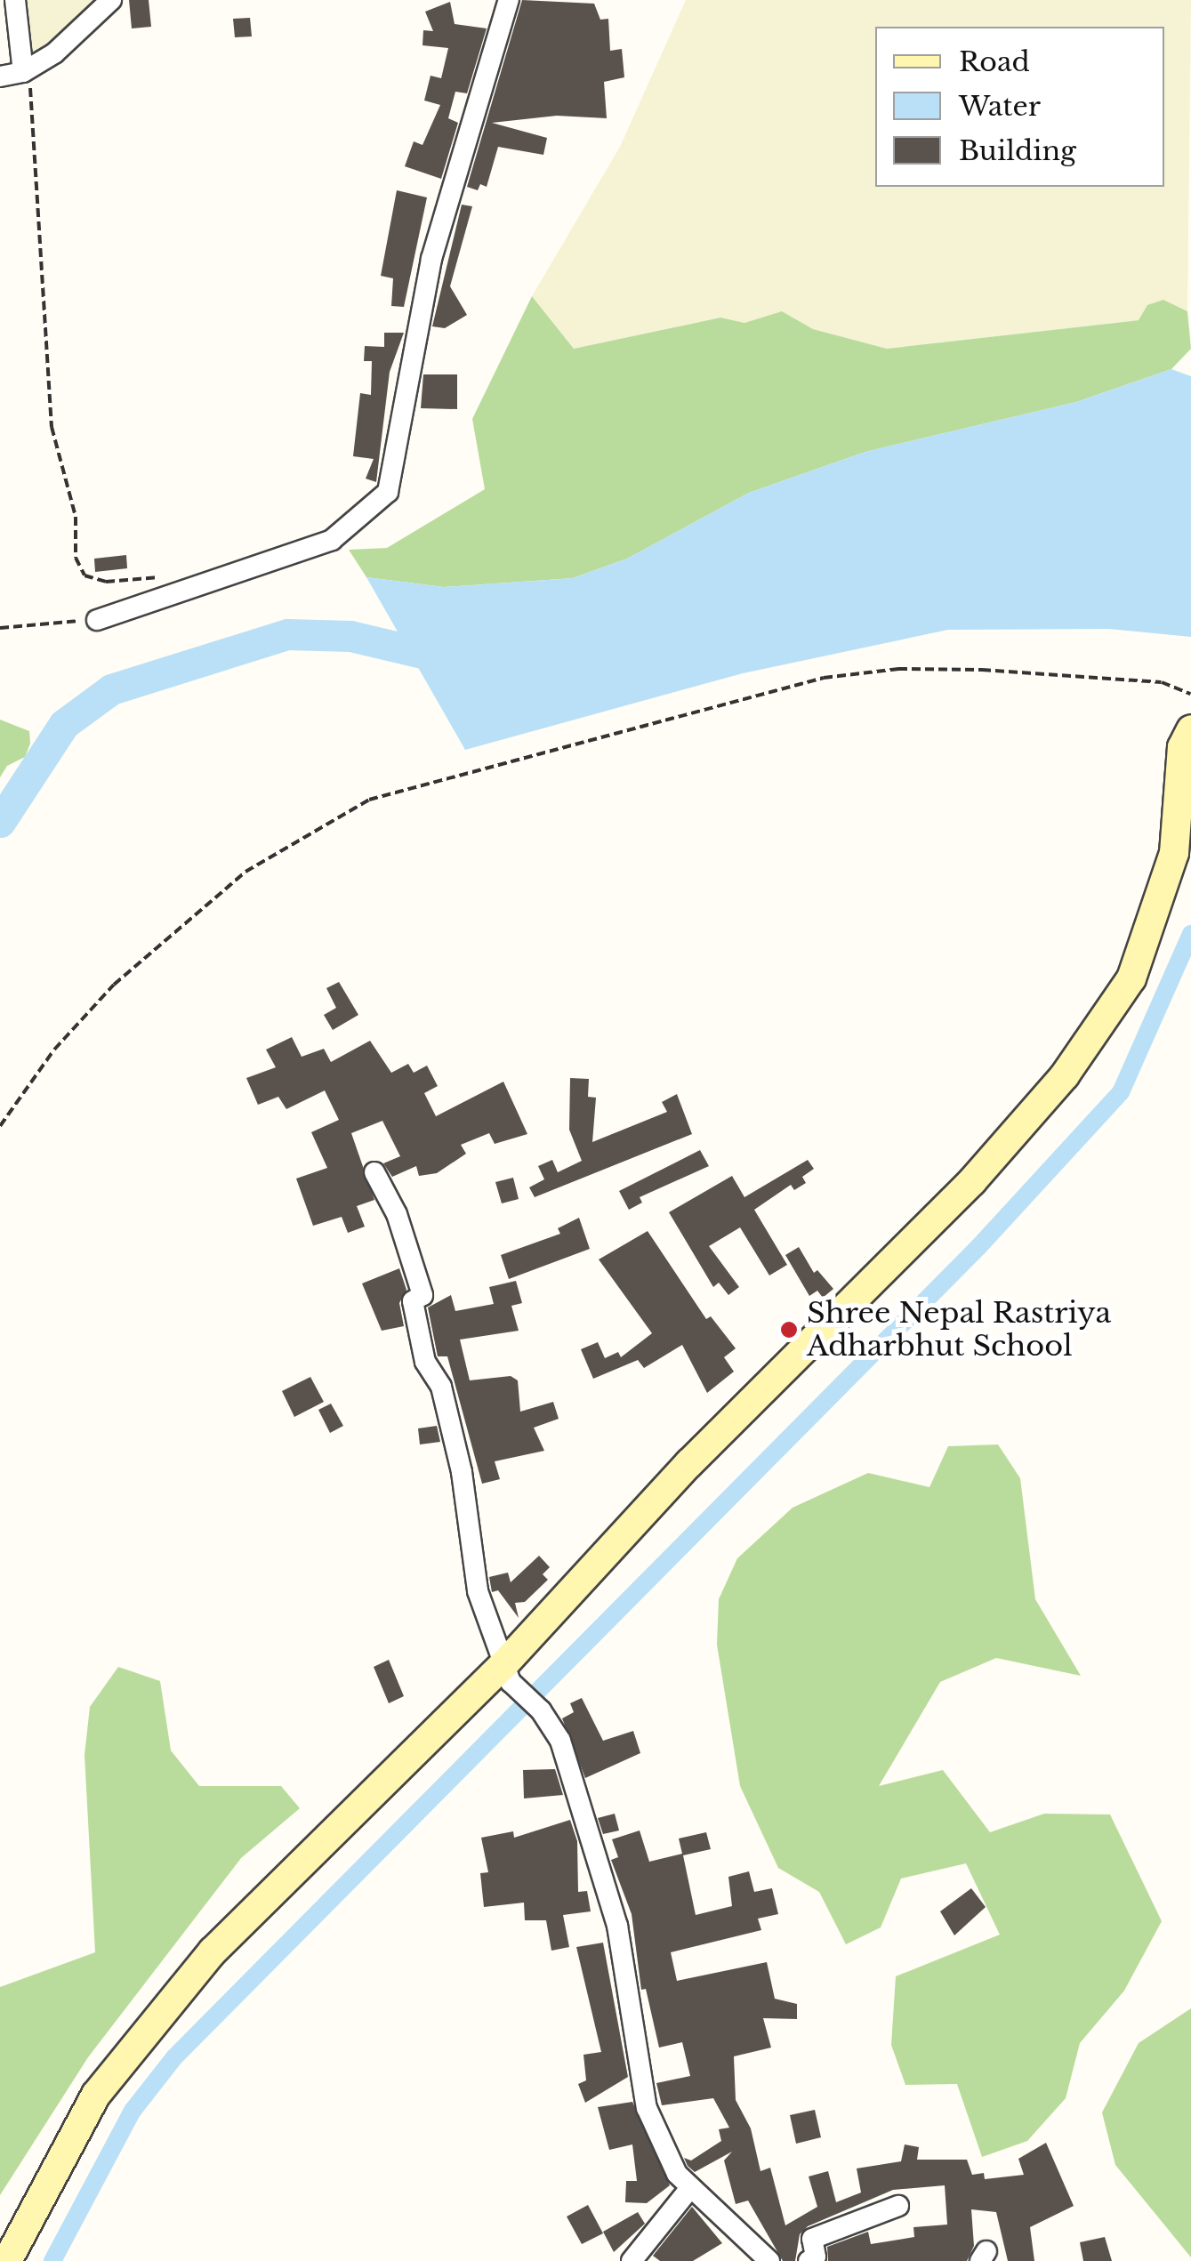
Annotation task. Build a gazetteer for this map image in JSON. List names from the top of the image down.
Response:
{
  "places": ["Shree Nepal Rastriya Adharbhut School"],
  "legend": ["Road", "Water", "Building"]
}
